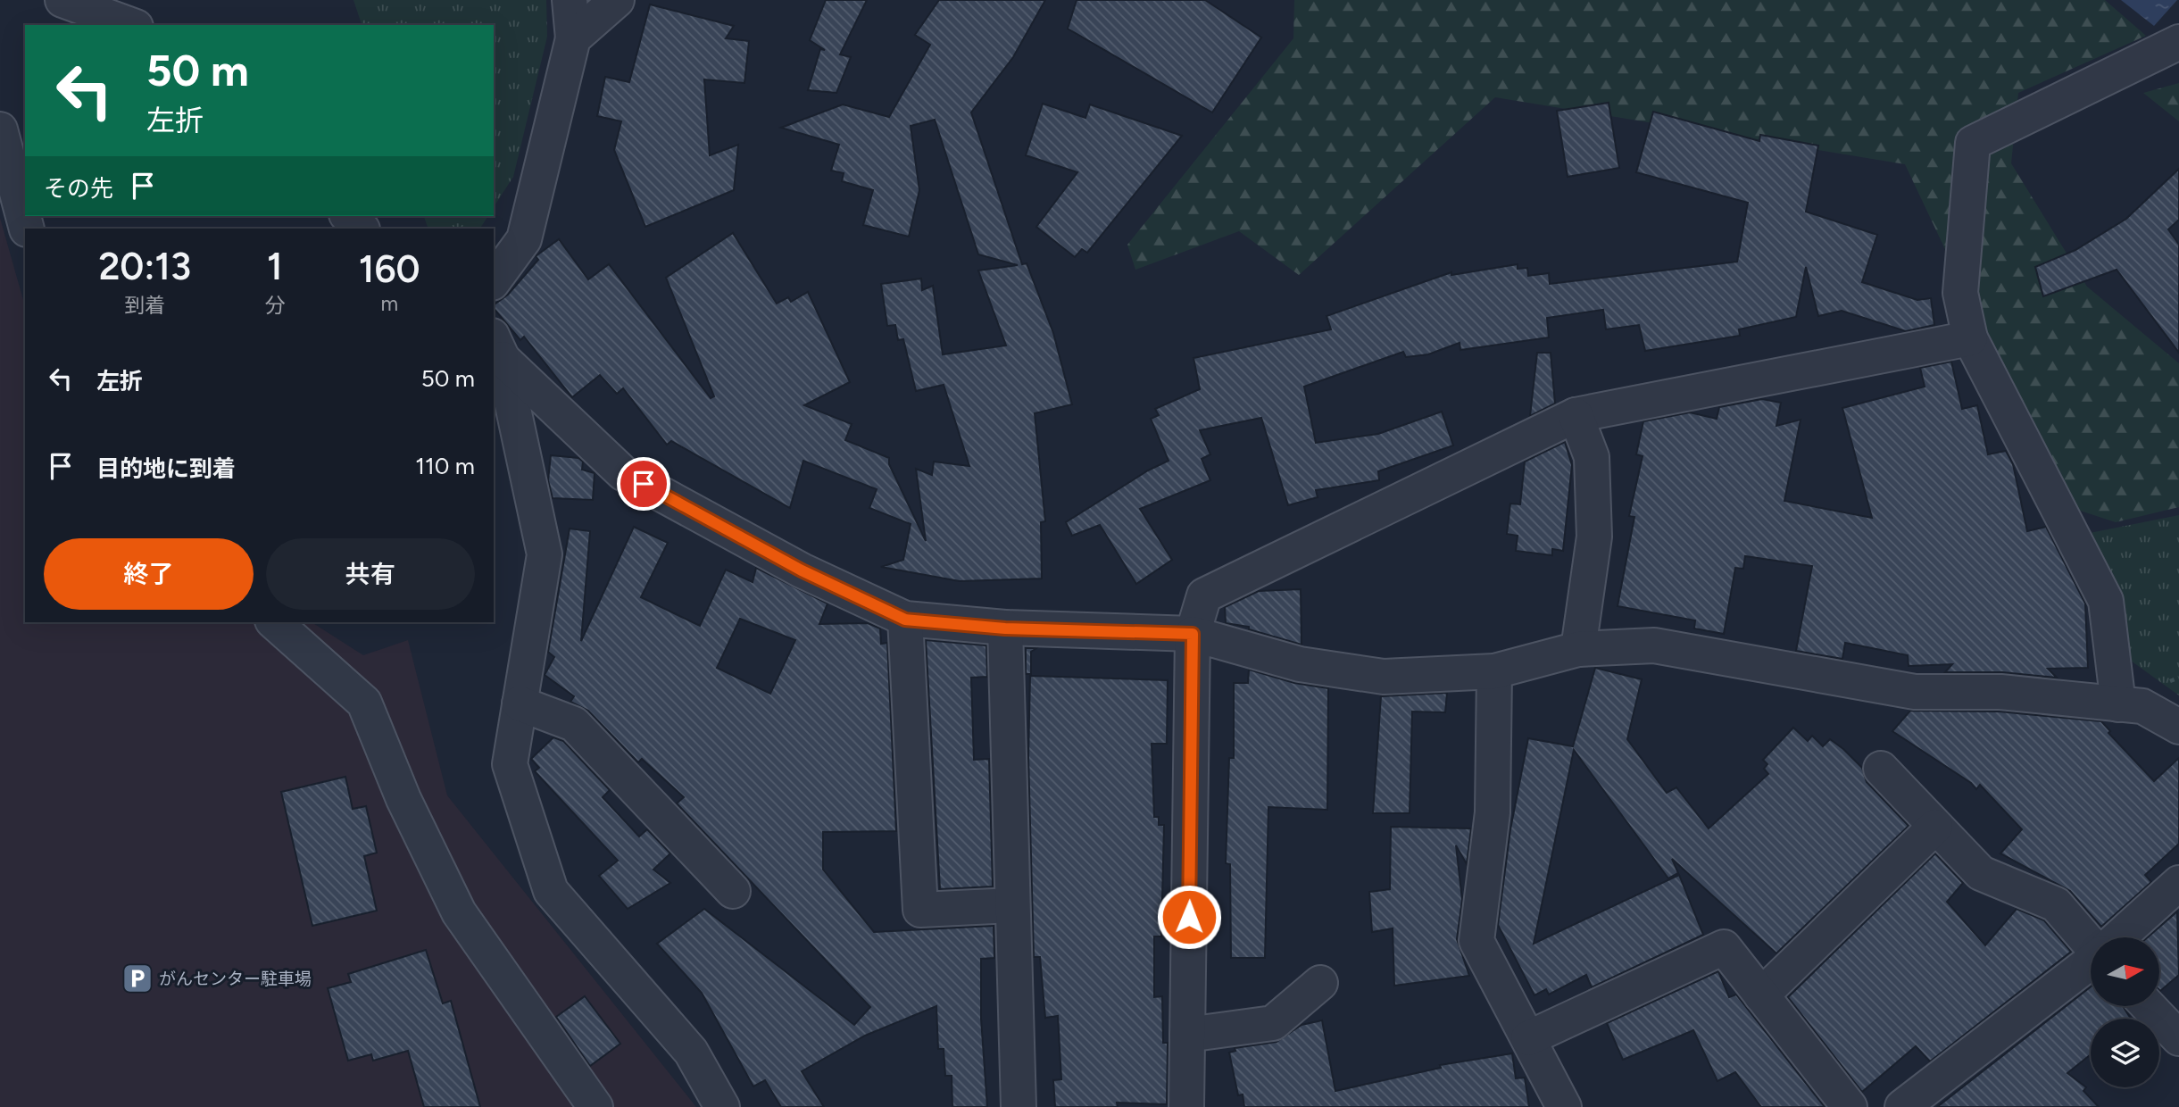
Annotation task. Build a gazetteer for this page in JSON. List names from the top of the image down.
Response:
{
  "places": {
    "parking": ["がんセンター駐車場"]
  },
  "north": "right",
  "page": {
    "turn": ["50 m", "左折"],
    "then": "その先",
    "eta": [
      "20:13",
      "到着",
      "1",
      "分",
      "160",
      "m"
    ],
    "list": [
      {
        "name": "左折",
        "value": "50 m"
      },
      {
        "name": "目的地に到着",
        "value": "110 m"
      }
    ],
    "buttons": ["終了", "共有"]
  }
}
